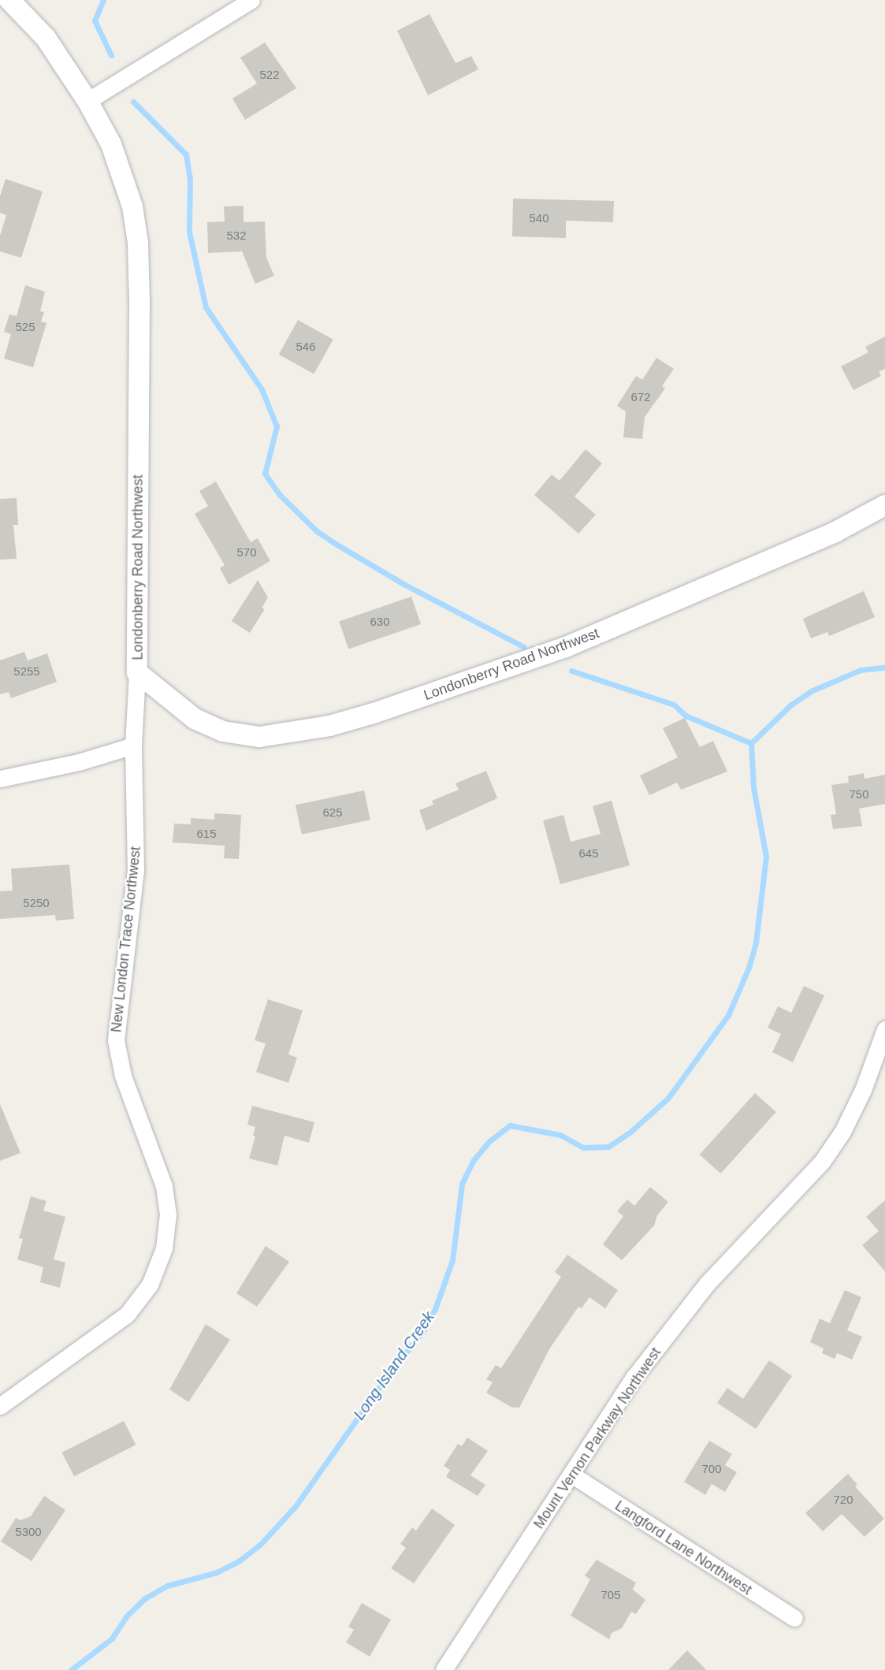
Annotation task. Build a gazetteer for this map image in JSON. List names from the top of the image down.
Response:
{
  "streets": {
    "street": [
      "Londonberry Road Northwest",
      "New London Trace Northwest",
      "Mount Vernon Parkway Northwest",
      "Langford Lane Northwest"
    ]
  },
  "crossings": [
    ["Londonberry Road Northwest", "New London Trace Northwest"],
    ["Mount Vernon Parkway Northwest", "Langford Lane Northwest"]
  ],
  "water": ["Long Island Creek"],
  "house_numbers": [
    "522",
    "540",
    "532",
    "525",
    "546",
    "672",
    "570",
    "630",
    "5255",
    "750",
    "625",
    "615",
    "645",
    "5250",
    "700",
    "720",
    "5300",
    "705"
  ]
}
